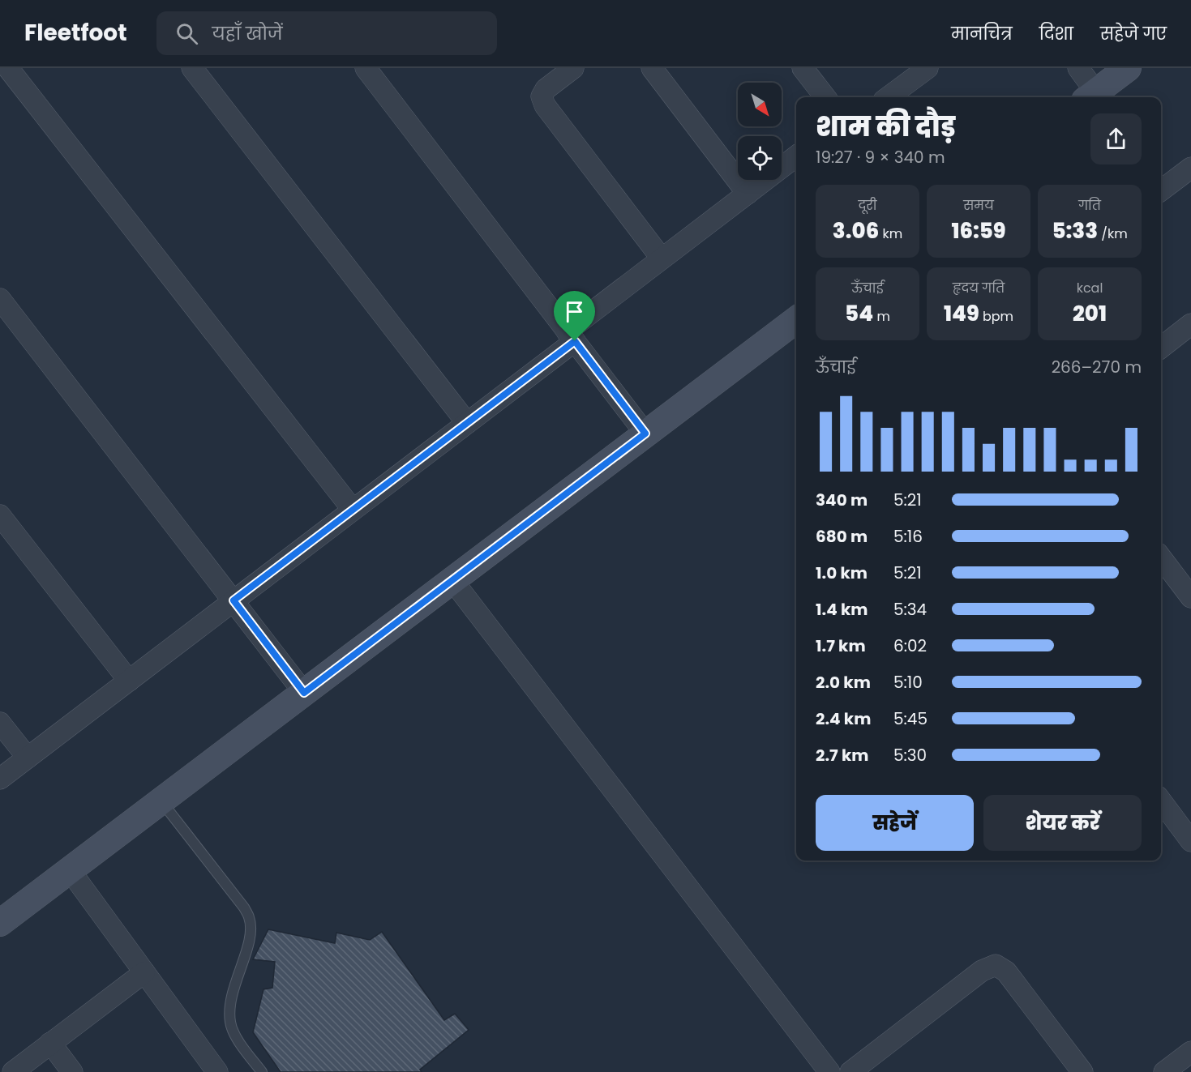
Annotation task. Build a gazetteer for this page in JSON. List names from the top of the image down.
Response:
{
  "north": "bottom right",
  "page": {
    "header": "Fleetfoot",
    "search": "यहाँ खोजें",
    "nav": ["मानचित्र", "दिशा", "सहेजे गए"],
    "heading": ["शाम की दौड़", "19:27 · 9 × 340 m"],
    "stats": [
      ["दूरी", "3.06 km"],
      ["समय", "16:59"],
      ["गति", "5:33 /km"],
      ["ऊँचाई", "54 m"],
      ["हृदय गति", "149 bpm"],
      ["kcal", "201"]
    ],
    "chart": ["ऊँचाई", "266–270 m"],
    "list": [
      {
        "name": "340 m",
        "note": "5:21"
      },
      {
        "name": "680 m",
        "note": "5:16"
      },
      {
        "name": "1.0 km",
        "note": "5:21"
      },
      {
        "name": "1.4 km",
        "note": "5:34"
      },
      {
        "name": "1.7 km",
        "note": "6:02"
      },
      {
        "name": "2.0 km",
        "note": "5:10"
      },
      {
        "name": "2.4 km",
        "note": "5:45"
      },
      {
        "name": "2.7 km",
        "note": "5:30"
      }
    ],
    "buttons": ["सहेजें", "शेयर करें"]
  }
}
